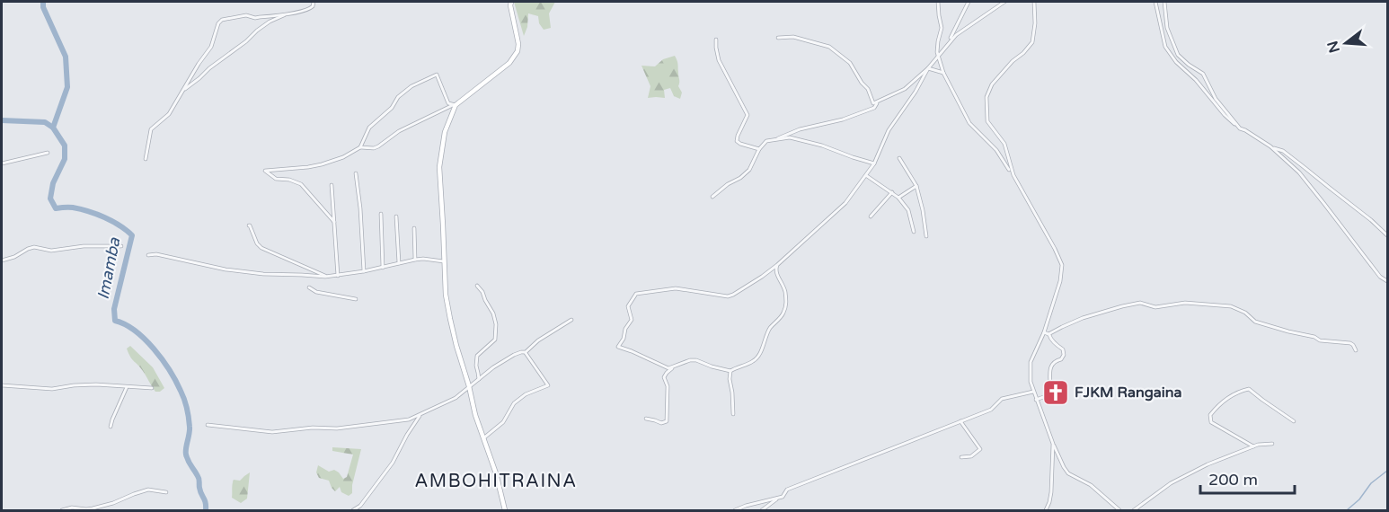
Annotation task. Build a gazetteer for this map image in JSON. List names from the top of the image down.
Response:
{
  "districts": ["AMBOHITRAINA"],
  "water": ["Imamba"],
  "places": {
    "church": ["FJKM Rangaina"]
  },
  "scale_bar": "200 m",
  "north": "left"
}
